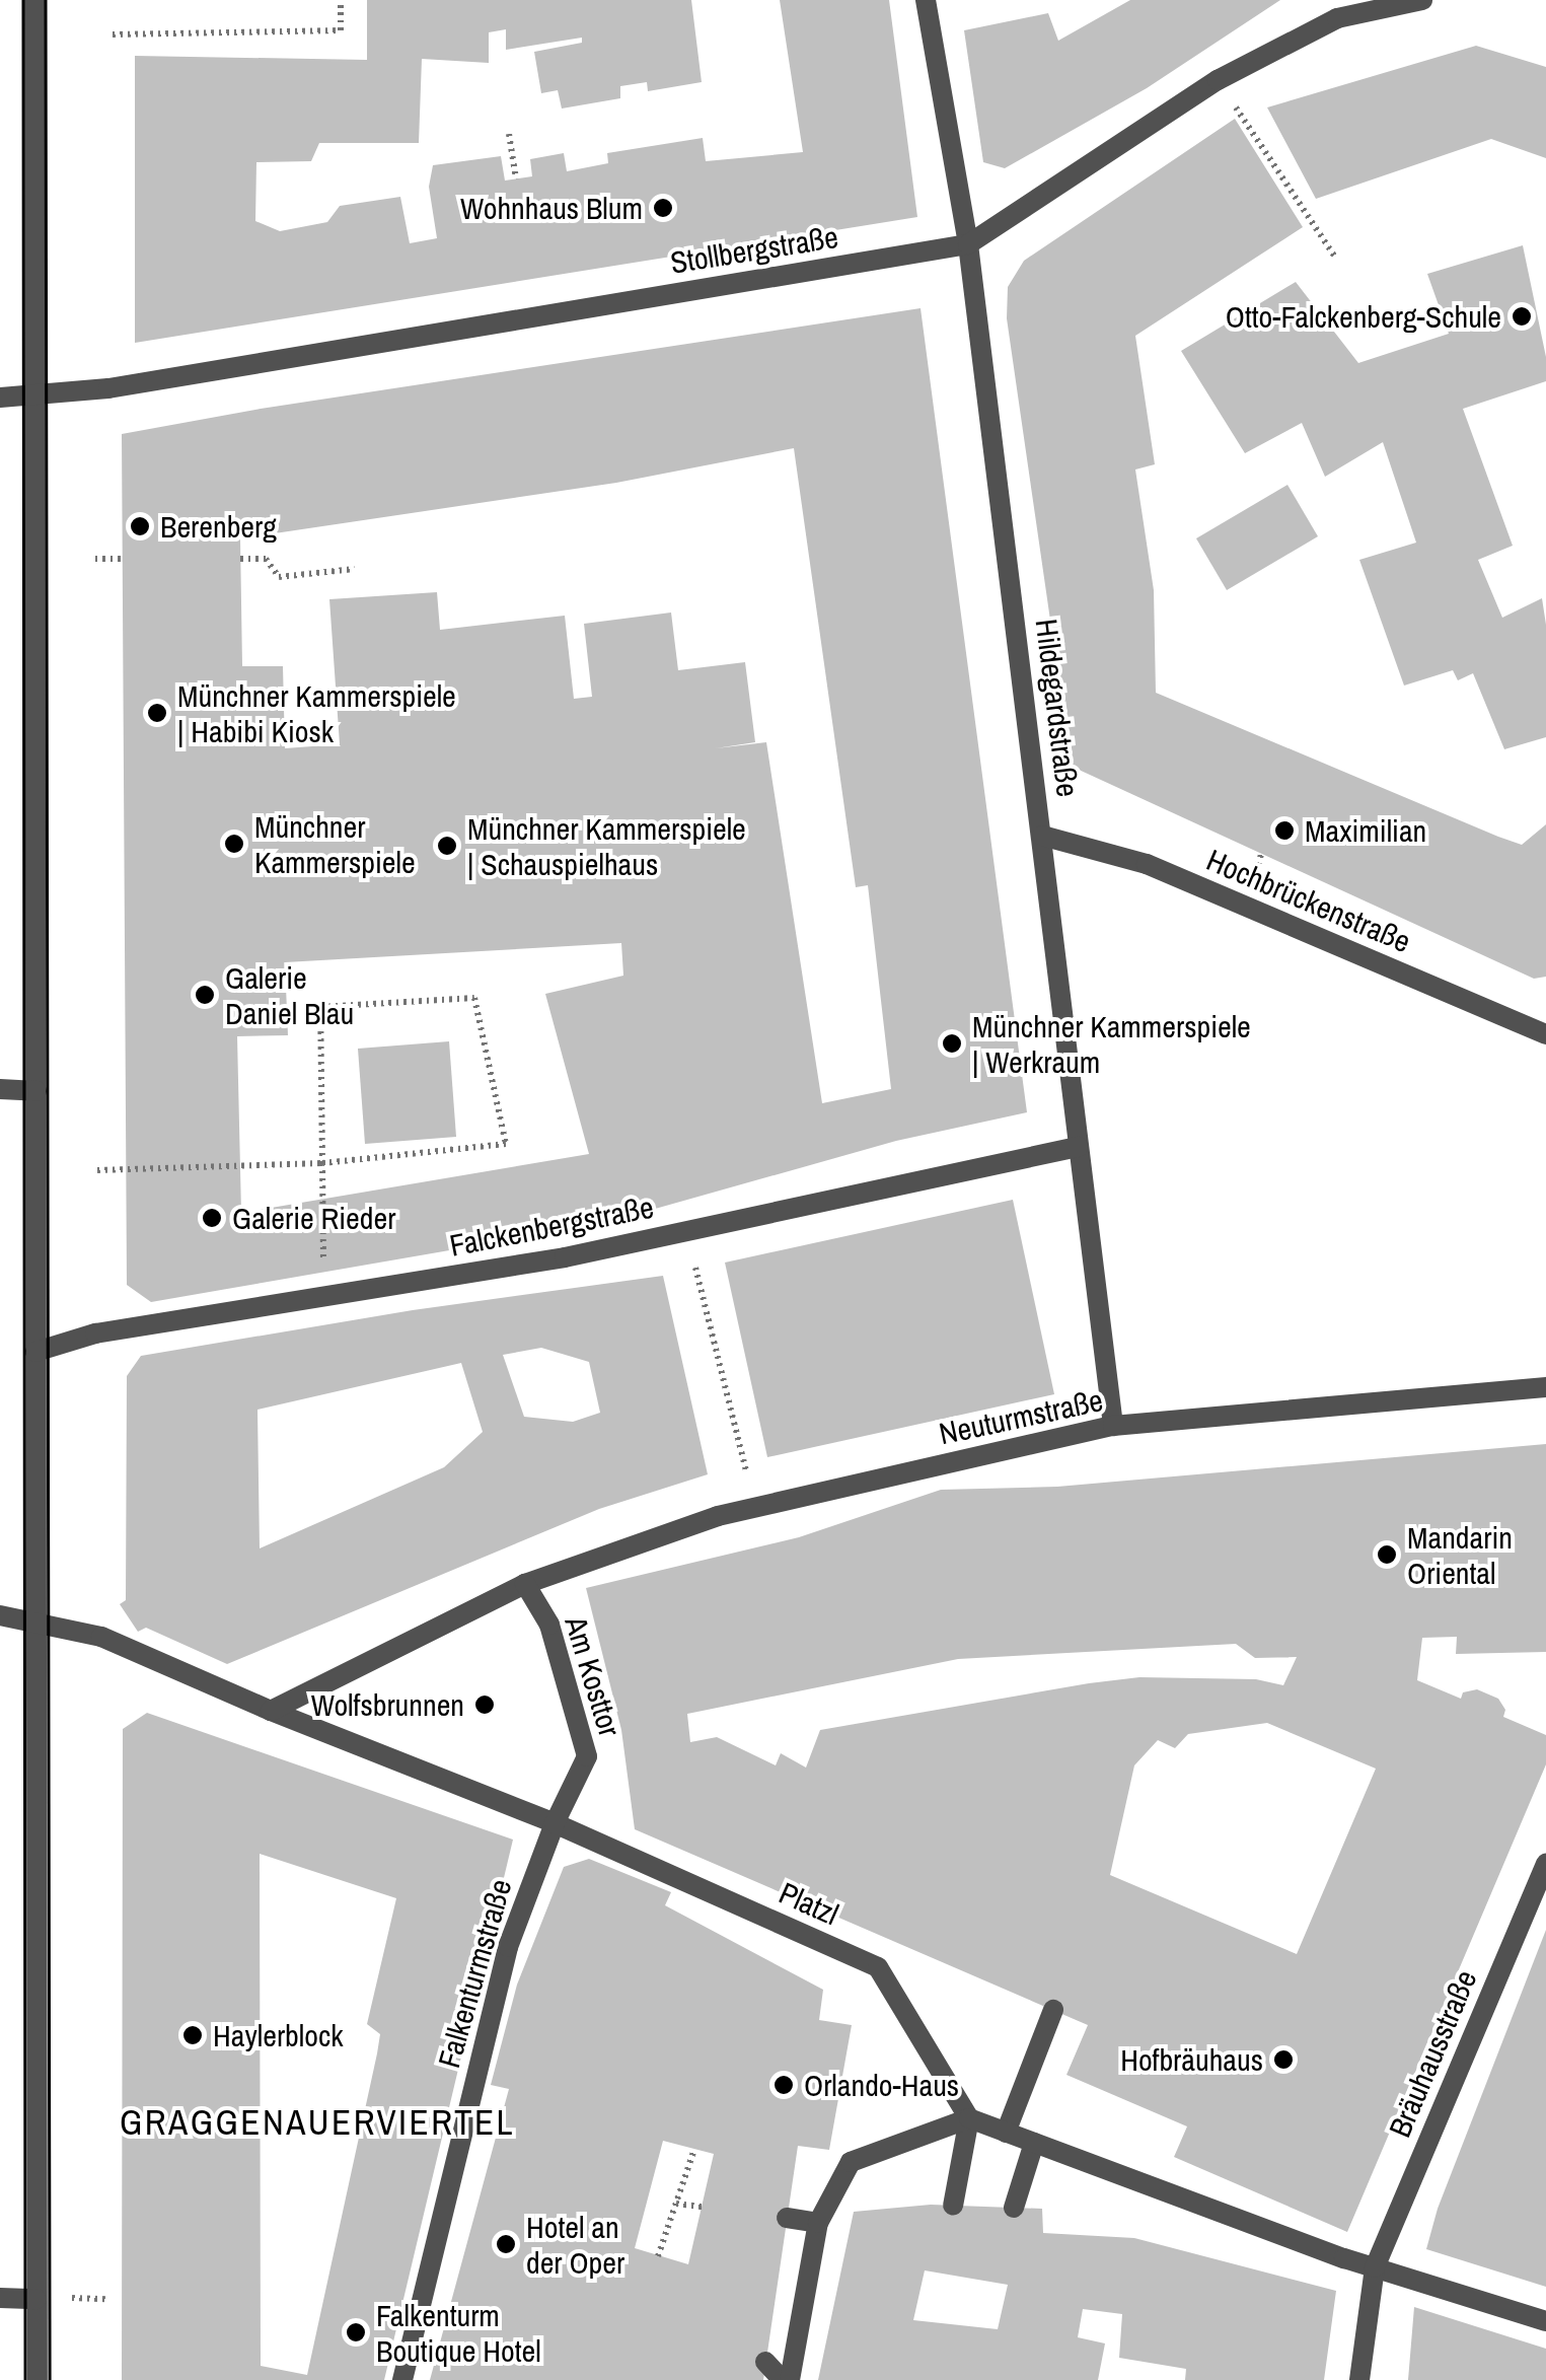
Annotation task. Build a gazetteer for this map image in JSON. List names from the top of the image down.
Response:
{
  "streets": {
    "street": [
      "Stollbergstraße",
      "Hildegardstraße",
      "Hochbrückenstraße",
      "Falckenbergstraße",
      "Neuturmstraße",
      "Am Kosttor",
      "Platzl",
      "Falkenturmstraße",
      "Bräuhausstraße"
    ]
  },
  "crossings": [
    ["Stollbergstraße", "Hildegardstraße"],
    ["Hildegardstraße", "Hochbrückenstraße"],
    ["Hildegardstraße", "Falckenbergstraße"],
    ["Hildegardstraße", "Neuturmstraße"],
    ["Neuturmstraße", "Am Kosttor"],
    ["Am Kosttor", "Platzl"],
    ["Am Kosttor", "Falkenturmstraße"],
    ["Platzl", "Falkenturmstraße"]
  ],
  "districts": ["GRAGGENAUERVIERTEL"],
  "places": [
    "Wohnhaus Blum",
    "Otto-Falckenberg-Schule",
    "Berenberg",
    "Münchner Kammerspiele | Habibi Kiosk",
    "Maximilian",
    "Münchner Kammerspiele",
    "Münchner Kammerspiele | Schauspielhaus",
    "Galerie Daniel Blau",
    "Münchner Kammerspiele | Werkraum",
    "Galerie Rieder",
    "Mandarin Oriental",
    "Wolfsbrunnen",
    "Haylerblock",
    "Hofbräuhaus",
    "Orlando-Haus",
    "Hotel an der Oper",
    "Falkenturm Boutique Hotel"
  ]
}
